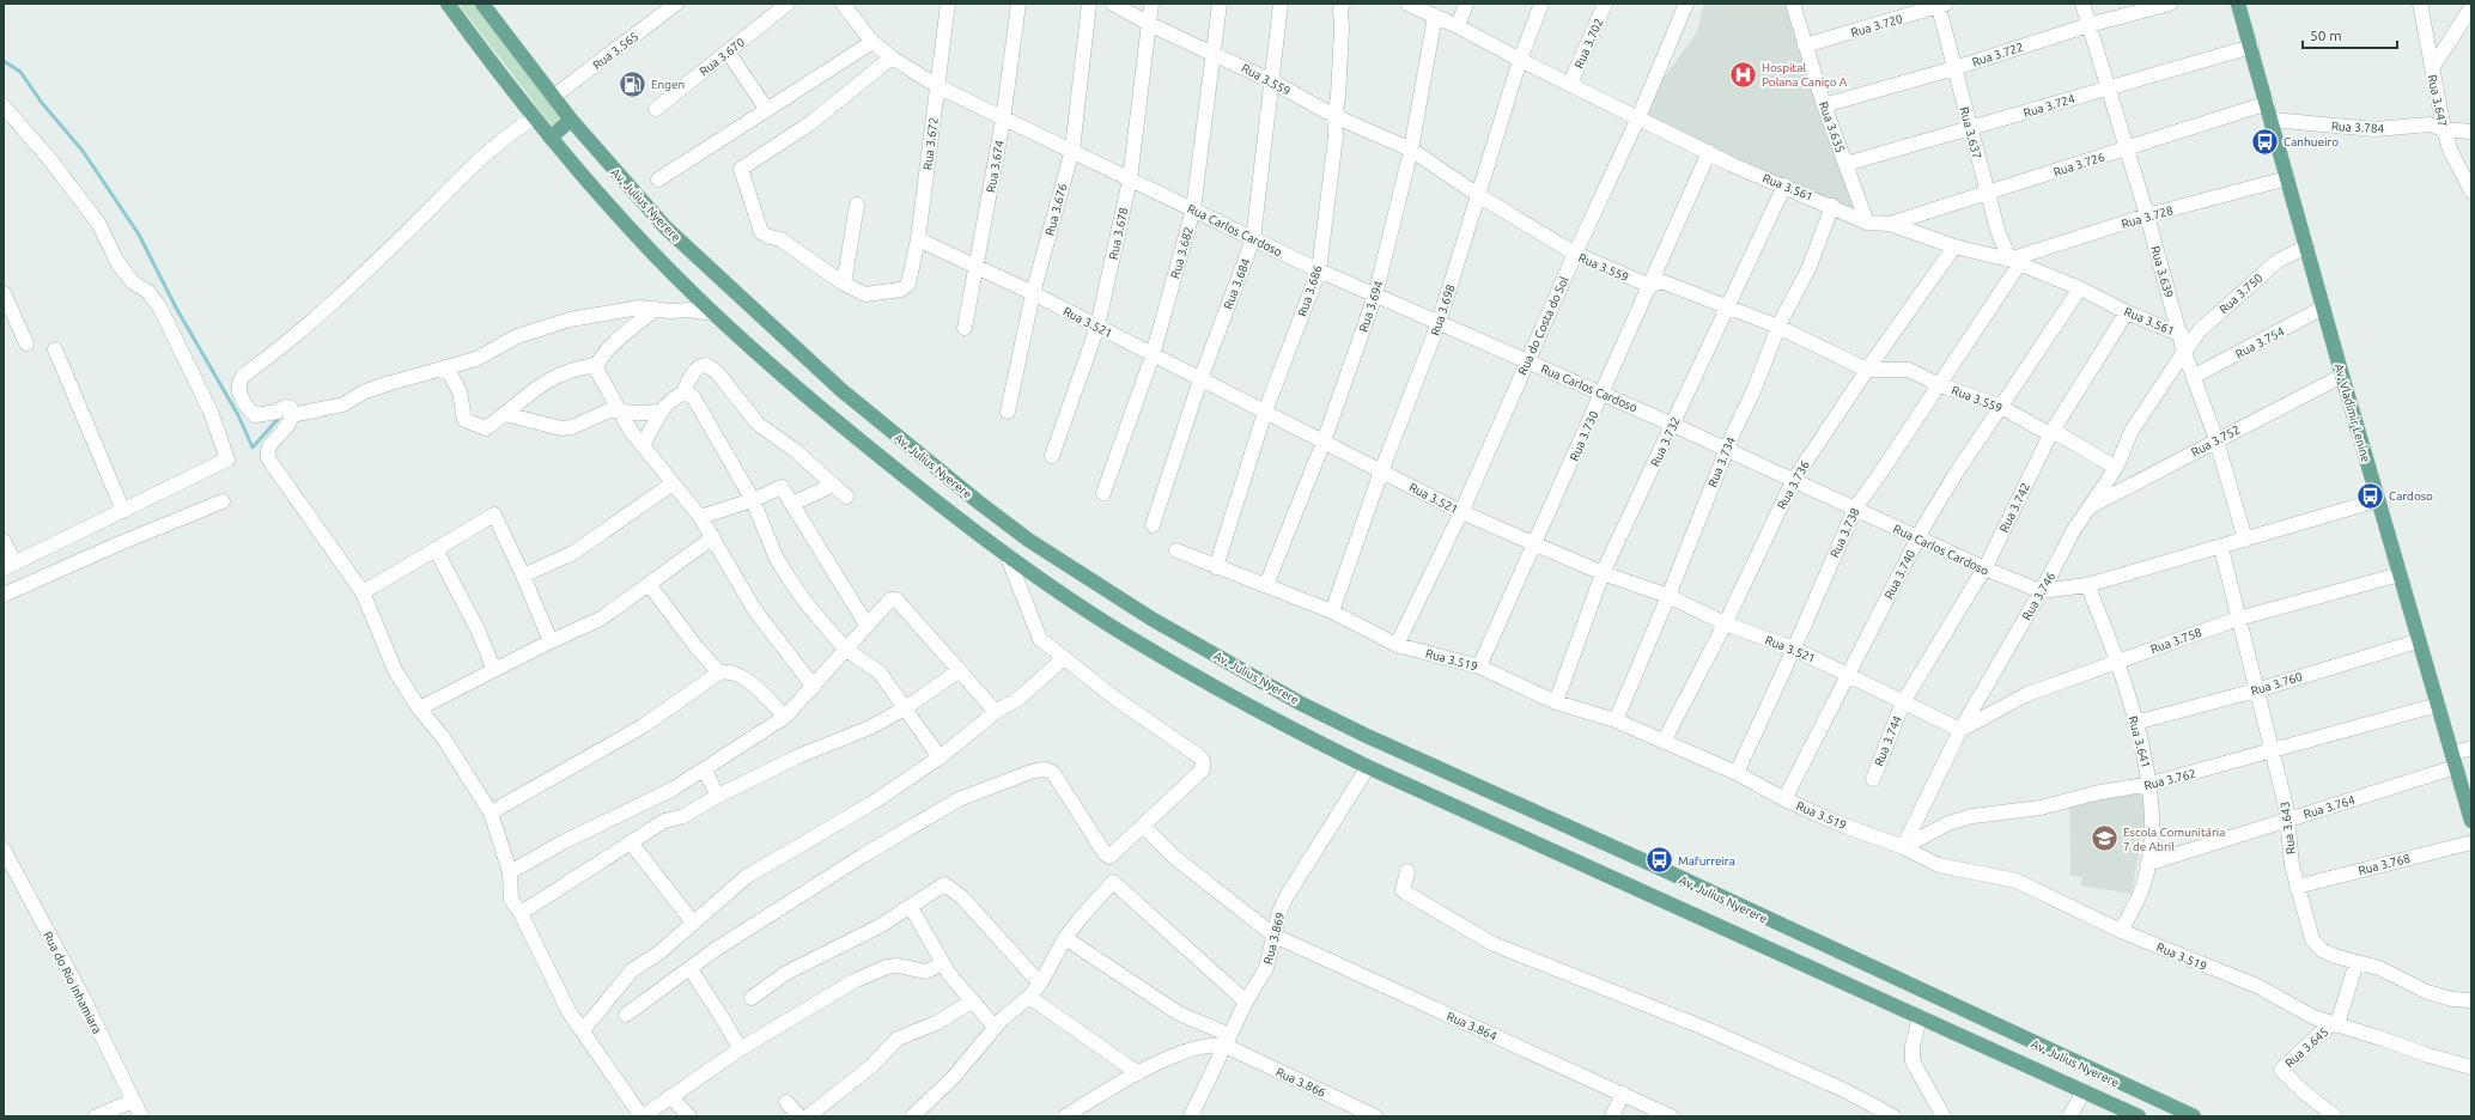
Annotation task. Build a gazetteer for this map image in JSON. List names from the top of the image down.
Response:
{
  "streets": {
    "main road": ["Av. Julius Nyerere", "Av. Vladimir Lenine"],
    "street": [
      "Rua 3.720",
      "Rua 3.702",
      "Rua 3.565",
      "Rua 3.722",
      "Rua 3.670",
      "Rua 3.559",
      "Rua 3.647",
      "Rua 3.724",
      "Rua 3.635",
      "Rua 3.784",
      "Rua 3.637",
      "Rua 3.672",
      "Rua 3.726",
      "Rua 3.674",
      "Rua 3.561",
      "Rua 3.676",
      "Rua 3.728",
      "Rua Carlos Cardoso",
      "Rua 3.678",
      "Rua 3.682",
      "Rua 3.639",
      "Rua 3.684",
      "Rua 3.686",
      "Rua 3.750",
      "Rua 3.694",
      "Rua 3.698",
      "Rua 3.521",
      "Rua do Costa do Sol",
      "Rua 3.754",
      "Rua 3.730",
      "Rua 3.752",
      "Rua 3.732",
      "Rua 3.734",
      "Rua 3.736",
      "Rua 3.742",
      "Rua 3.738",
      "Rua 3.740",
      "Rua 3.746",
      "Rua 3.758",
      "Rua 3.519",
      "Rua 3.760",
      "Rua 3.744",
      "Rua 3.641",
      "Rua 3.762",
      "Rua 3.764",
      "Rua 3.643",
      "Rua 3.768",
      "Rua 3.869",
      "Rua do Rio Inhamiara",
      "Rua 3.864",
      "Rua 3.645",
      "Rua 3.866"
    ]
  },
  "crossings": [
    ["Rua 3.720", "Rua 3.635"],
    ["Rua 3.720", "Rua 3.637"],
    ["Rua 3.702", "Rua 3.561"],
    ["Rua 3.565", "Av. Julius Nyerere"],
    ["Rua 3.722", "Rua 3.635"],
    ["Rua 3.722", "Rua 3.637"],
    ["Rua 3.722", "Rua 3.639"],
    ["Rua 3.559", "Rua 3.678"],
    ["Rua 3.559", "Rua 3.682"],
    ["Rua 3.559", "Rua 3.684"],
    ["Rua 3.559", "Rua 3.686"],
    ["Rua 3.559", "Rua 3.694"],
    ["Rua 3.559", "Rua 3.698"],
    ["Rua 3.559", "Rua do Costa do Sol"],
    ["Rua 3.559", "Rua 3.730"],
    ["Rua 3.559", "Rua 3.732"],
    ["Rua 3.559", "Rua 3.734"],
    ["Rua 3.559", "Rua 3.736"],
    ["Rua 3.559", "Rua 3.742"],
    ["Rua 3.559", "Rua 3.738"],
    ["Rua 3.559", "Rua 3.740"],
    ["Rua 3.559", "Rua 3.746"],
    ["Rua 3.647", "Rua 3.784"],
    ["Rua 3.724", "Rua 3.635"],
    ["Rua 3.724", "Rua 3.637"],
    ["Rua 3.724", "Rua 3.639"],
    ["Rua 3.724", "Av. Vladimir Lenine"],
    ["Rua 3.635", "Rua 3.561"],
    ["Rua 3.784", "Av. Vladimir Lenine"],
    ["Rua 3.637", "Rua 3.726"],
    ["Rua 3.637", "Rua 3.561"],
    ["Rua 3.637", "Rua 3.728"],
    ["Rua 3.637", "Rua 3.738"],
    ["Rua 3.672", "Rua Carlos Cardoso"],
    ["Rua 3.672", "Rua 3.521"],
    ["Rua 3.726", "Rua 3.561"],
    ["Rua 3.726", "Rua 3.639"],
    ["Rua 3.726", "Av. Vladimir Lenine"],
    ["Rua 3.674", "Rua Carlos Cardoso"],
    ["Rua 3.674", "Rua 3.521"],
    ["Rua 3.561", "Rua 3.728"],
    ["Rua 3.561", "Rua 3.639"],
    ["Rua 3.561", "Rua 3.694"],
    ["Rua 3.561", "Rua 3.698"],
    ["Rua 3.561", "Rua do Costa do Sol"],
    ["Rua 3.561", "Rua 3.730"],
    ["Rua 3.561", "Rua 3.732"],
    ["Rua 3.561", "Rua 3.734"],
    ["Rua 3.561", "Rua 3.736"],
    ["Rua 3.561", "Rua 3.742"],
    ["Rua 3.561", "Rua 3.738"],
    ["Rua 3.561", "Rua 3.740"],
    ["Av. Julius Nyerere", "Rua 3.869"],
    ["Rua 3.676", "Rua Carlos Cardoso"],
    ["Rua 3.676", "Rua 3.521"],
    ["Rua 3.728", "Rua 3.639"],
    ["Rua 3.728", "Av. Vladimir Lenine"],
    ["Rua 3.728", "Rua 3.738"],
    ["Rua Carlos Cardoso", "Rua 3.678"],
    ["Rua Carlos Cardoso", "Rua 3.682"],
    ["Rua Carlos Cardoso", "Rua 3.684"],
    ["Rua Carlos Cardoso", "Rua 3.686"],
    ["Rua Carlos Cardoso", "Rua 3.694"],
    ["Rua Carlos Cardoso", "Rua 3.698"],
    ["Rua Carlos Cardoso", "Rua do Costa do Sol"],
    ["Rua Carlos Cardoso", "Rua 3.730"],
    ["Rua Carlos Cardoso", "Rua 3.732"],
    ["Rua Carlos Cardoso", "Rua 3.734"],
    ["Rua Carlos Cardoso", "Rua 3.736"],
    ["Rua Carlos Cardoso", "Rua 3.742"],
    ["Rua Carlos Cardoso", "Rua 3.738"],
    ["Rua Carlos Cardoso", "Rua 3.740"],
    ["Rua Carlos Cardoso", "Rua 3.746"],
    ["Rua 3.678", "Rua 3.521"],
    ["Rua 3.682", "Rua 3.521"],
    ["Rua 3.639", "Rua 3.750"],
    ["Rua 3.639", "Rua 3.754"],
    ["Rua 3.639", "Rua 3.752"],
    ["Rua 3.639", "Rua 3.746"],
    ["Rua 3.684", "Rua 3.521"],
    ["Rua 3.686", "Rua 3.521"],
    ["Rua 3.686", "Rua 3.519"],
    ["Rua 3.750", "Av. Vladimir Lenine"],
    ["Rua 3.750", "Rua 3.746"],
    ["Rua 3.694", "Rua 3.521"],
    ["Rua 3.694", "Rua 3.519"],
    ["Rua 3.698", "Rua 3.521"],
    ["Rua 3.698", "Rua 3.519"],
    ["Rua 3.521", "Rua do Costa do Sol"],
    ["Rua 3.521", "Rua 3.730"],
    ["Rua 3.521", "Rua 3.732"],
    ["Rua 3.521", "Rua 3.734"],
    ["Rua 3.521", "Rua 3.736"],
    ["Rua 3.521", "Rua 3.742"],
    ["Rua 3.521", "Rua 3.738"],
    ["Rua 3.521", "Rua 3.740"],
    ["Rua 3.521", "Rua 3.746"],
    ["Rua 3.521", "Rua 3.758"],
    ["Rua 3.521", "Rua 3.744"],
    ["Rua do Costa do Sol", "Rua 3.519"],
    ["Rua 3.754", "Av. Vladimir Lenine"],
    ["Av. Vladimir Lenine", "Rua 3.752"],
    ["Av. Vladimir Lenine", "Rua 3.758"],
    ["Av. Vladimir Lenine", "Rua 3.760"],
    ["Av. Vladimir Lenine", "Rua 3.762"],
    ["Av. Vladimir Lenine", "Rua 3.764"],
    ["Rua 3.730", "Rua 3.519"],
    ["Rua 3.752", "Rua 3.746"],
    ["Rua 3.732", "Rua 3.519"],
    ["Rua 3.734", "Rua 3.519"],
    ["Rua 3.736", "Rua 3.519"],
    ["Rua 3.742", "Rua 3.744"],
    ["Rua 3.738", "Rua 3.519"],
    ["Rua 3.740", "Rua 3.519"],
    ["Rua 3.746", "Rua 3.758"],
    ["Rua 3.746", "Rua 3.519"],
    ["Rua 3.746", "Rua 3.762"],
    ["Rua 3.758", "Rua 3.641"],
    ["Rua 3.758", "Rua 3.643"],
    ["Rua 3.519", "Rua 3.641"],
    ["Rua 3.519", "Rua 3.762"],
    ["Rua 3.519", "Rua 3.645"],
    ["Rua 3.760", "Rua 3.641"],
    ["Rua 3.760", "Rua 3.643"],
    ["Rua 3.641", "Rua 3.762"],
    ["Rua 3.641", "Rua 3.764"],
    ["Rua 3.762", "Rua 3.643"],
    ["Rua 3.764", "Rua 3.643"],
    ["Rua 3.643", "Rua 3.768"],
    ["Rua 3.643", "Rua 3.645"],
    ["Rua 3.869", "Rua 3.864"],
    ["Rua 3.869", "Rua 3.866"]
  ],
  "places": {
    "hospital": ["Hospital Polana Caniço A"],
    "fuel station": ["Engen"],
    "bus stop": ["Canhueiro", "Cardoso", "Mafurreira"],
    "school or university": ["Escola Comunitária 7 de Abril"]
  },
  "scale_bar": "50 m"
}
